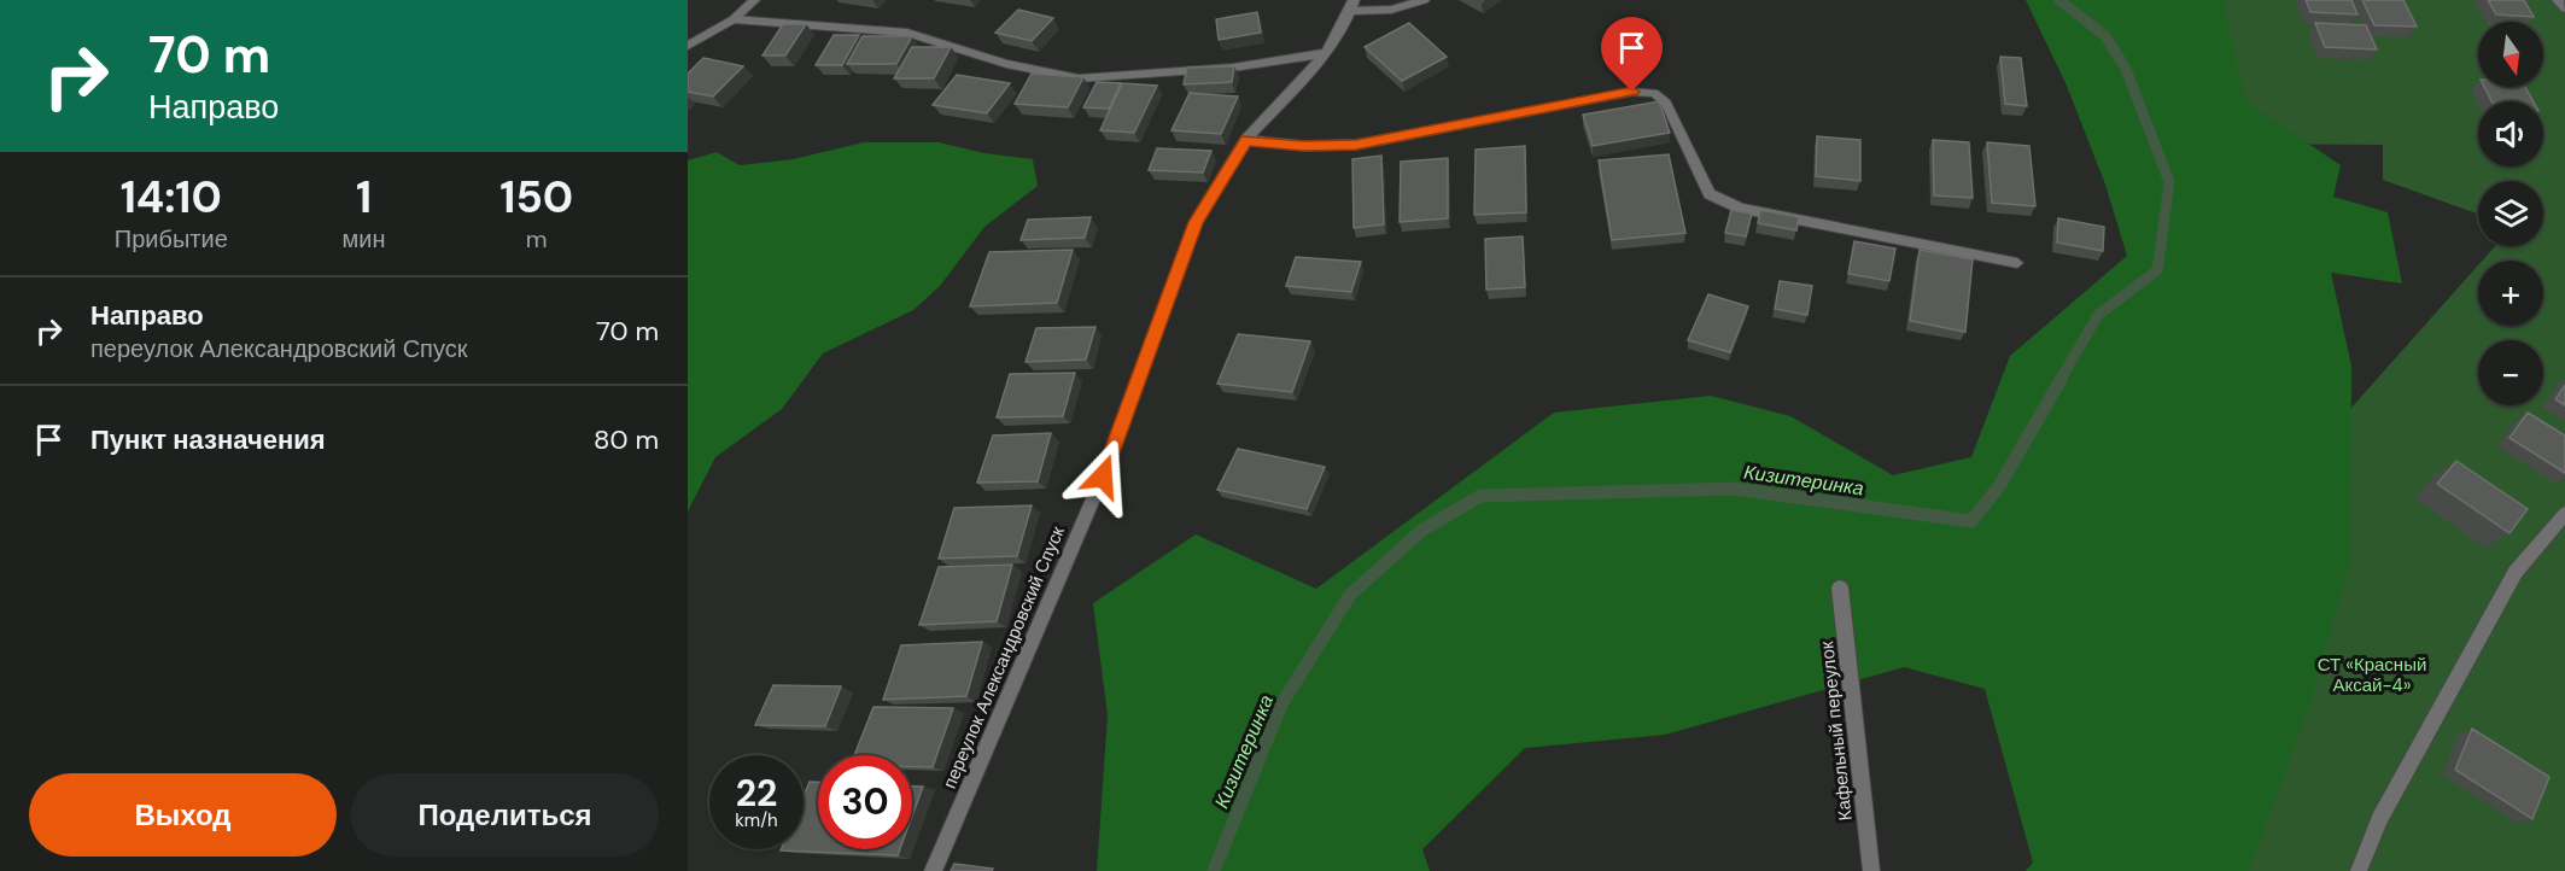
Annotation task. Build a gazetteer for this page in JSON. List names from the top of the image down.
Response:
{
  "streets": {
    "street": ["переулок Александровский Спуск", "Кафельный переулок"]
  },
  "water": ["Кизитеринка"],
  "parks": ["СТ «Красный Аксай-4»"],
  "north": "bottom",
  "page": {
    "turn": ["70 m", "Направо"],
    "map_buttons": ["+", "−"],
    "eta": [
      "14:10",
      "Прибытие",
      "1",
      "мин",
      "150",
      "m"
    ],
    "list": [
      {
        "name": "Направо",
        "note": "переулок Александровский Спуск",
        "value": "70 m"
      },
      {
        "name": "Пункт назначения",
        "value": "80 m"
      }
    ],
    "speed": "22 km/h",
    "limit": "30",
    "buttons": ["Выход", "Поделиться"]
  }
}
